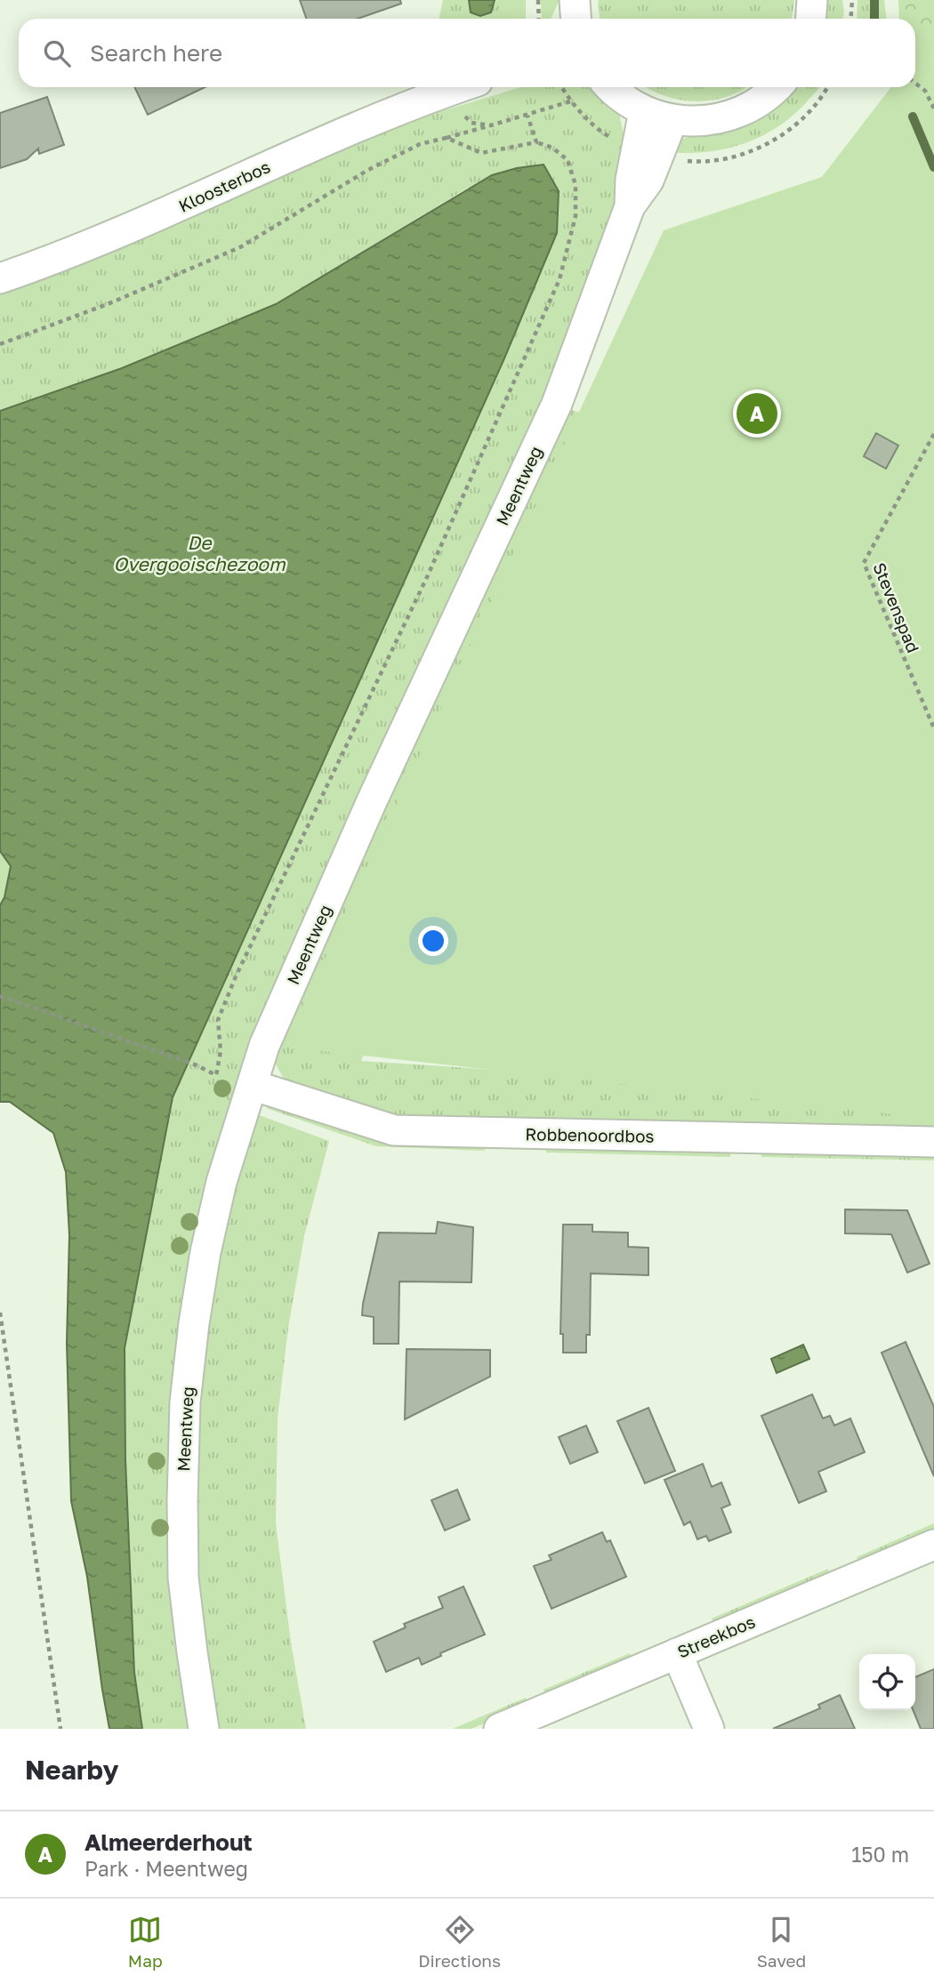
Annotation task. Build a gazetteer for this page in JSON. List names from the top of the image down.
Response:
{
  "streets": {
    "street": [
      "Kloosterbos",
      "Meentweg",
      "Robbenoordbos",
      "Streekbos"
    ],
    "path": ["Stevenspad"]
  },
  "crossings": [
    ["Meentweg", "Robbenoordbos"]
  ],
  "water": ["De Overgooischezoom"],
  "page": {
    "search": "Search here",
    "pins": "A",
    "heading": "Nearby",
    "list": [
      {
        "mark": "A",
        "name": "Almeerderhout",
        "note": "Park · Meentweg",
        "value": "150 m"
      }
    ],
    "nav": ["Map", "Directions", "Saved"]
  }
}
